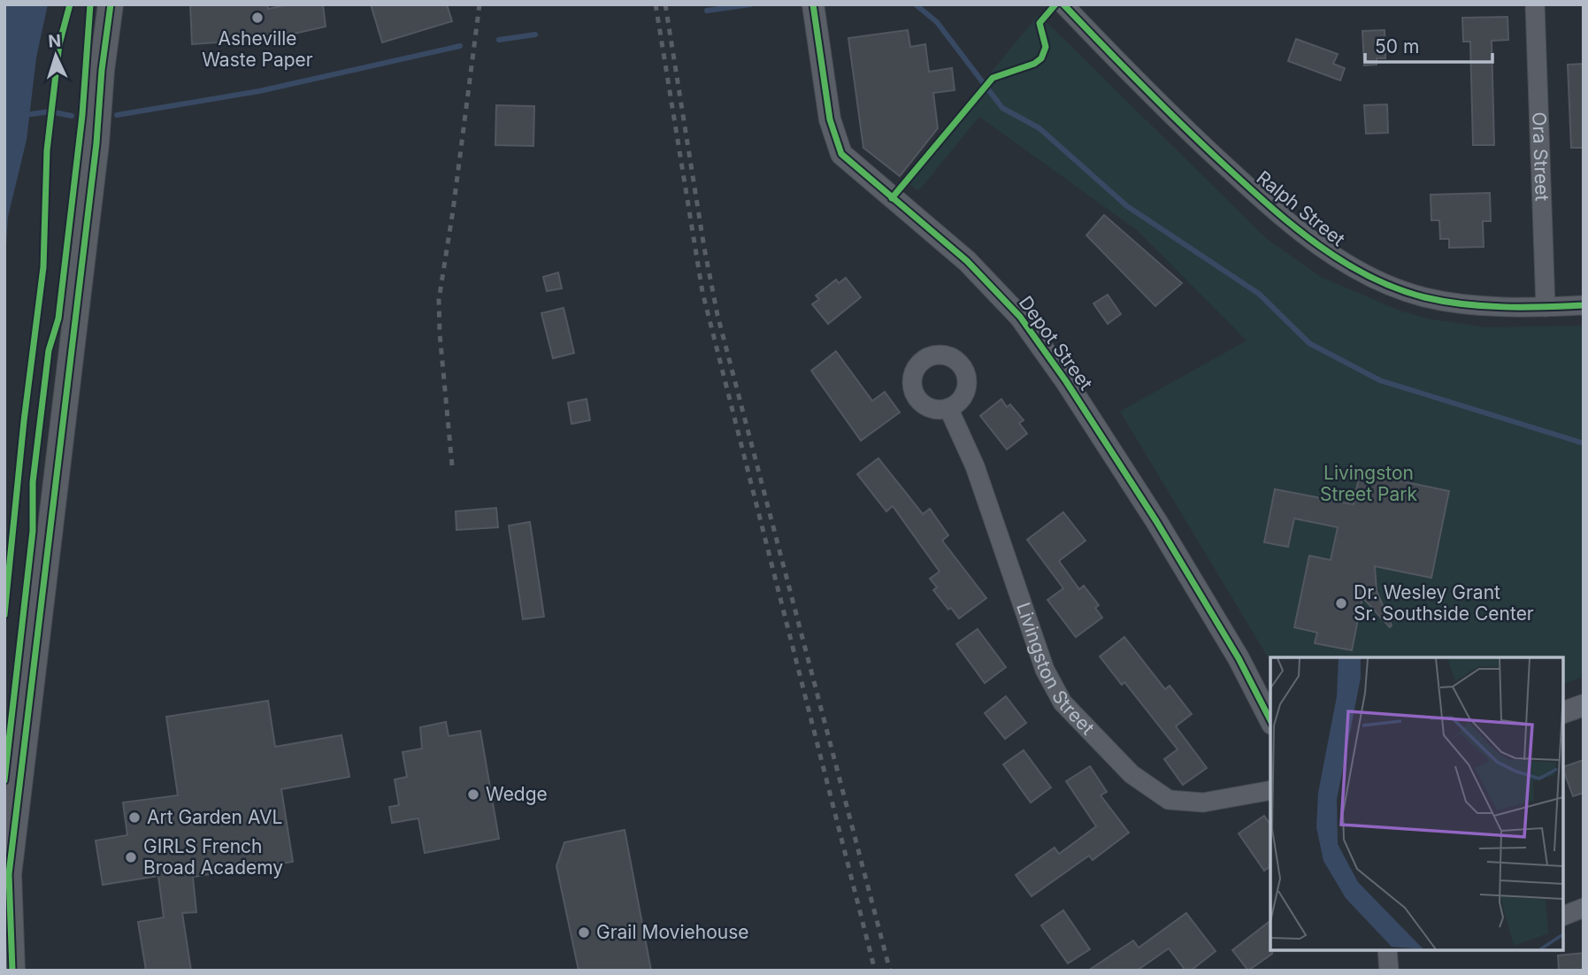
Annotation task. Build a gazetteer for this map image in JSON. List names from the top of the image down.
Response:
{
  "streets": {
    "street": [
      "Ora Street",
      "Ralph Street",
      "Depot Street",
      "Livingston Street"
    ]
  },
  "crossings": [
    ["Ora Street", "Ralph Street"]
  ],
  "parks": ["Livingston Street Park"],
  "places": [
    "Asheville Waste Paper",
    "Dr. Wesley Grant Sr. Southside Center",
    "Wedge",
    "Art Garden AVL",
    "GIRLS French Broad Academy",
    "Grail Moviehouse"
  ],
  "scale_bar": "50 m",
  "north": "top"
}
